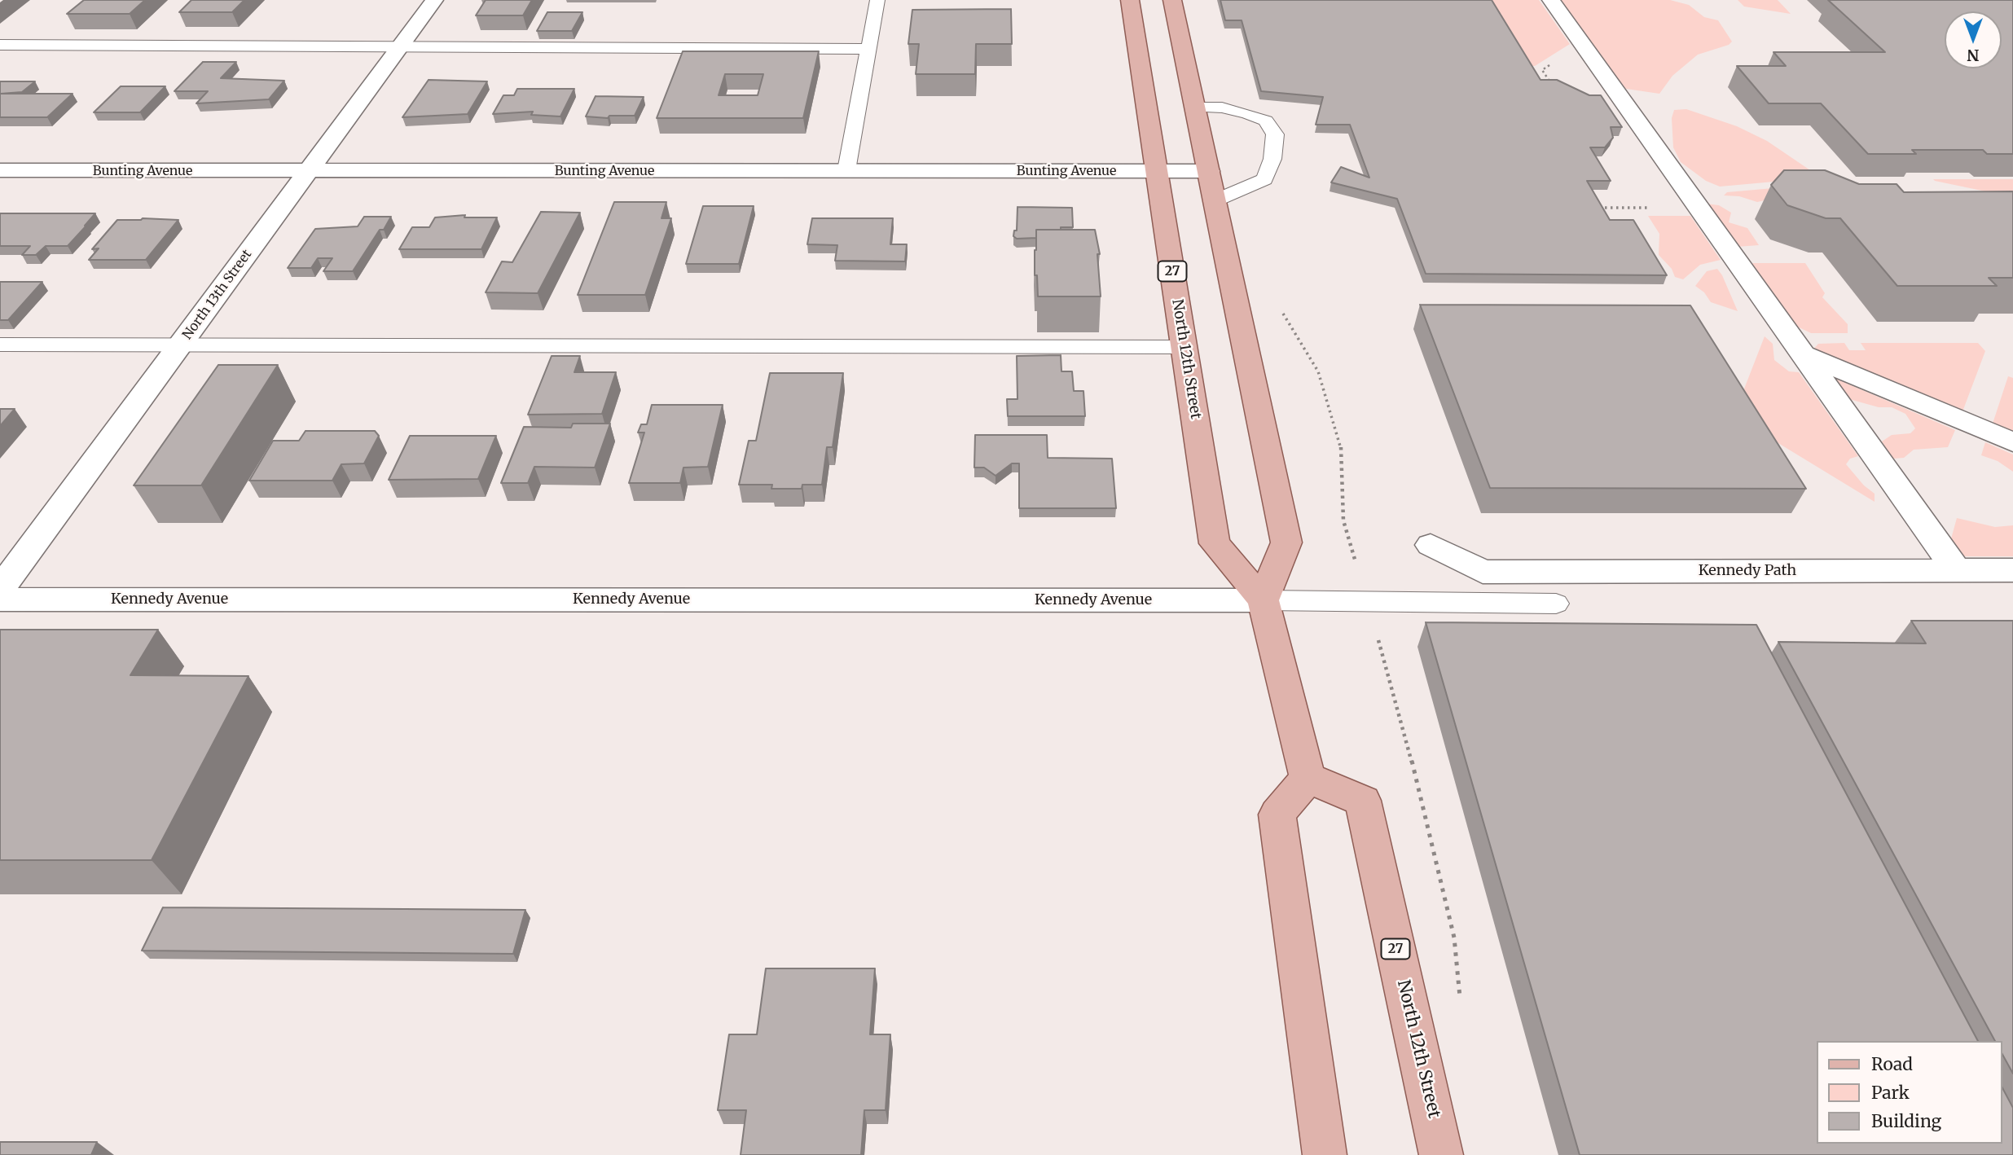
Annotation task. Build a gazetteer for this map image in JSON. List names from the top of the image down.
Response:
{
  "streets": {
    "main road": ["27", "North 12th Street"],
    "street": [
      "Bunting Avenue",
      "North 13th Street",
      "Kennedy Path",
      "Kennedy Avenue"
    ]
  },
  "crossings": [
    ["Bunting Avenue", "North 13th Street"],
    ["Bunting Avenue", "North 12th Street"],
    ["North 12th Street", "Kennedy Avenue"]
  ],
  "legend": ["Road", "Park", "Building"],
  "north": "bottom"
}
